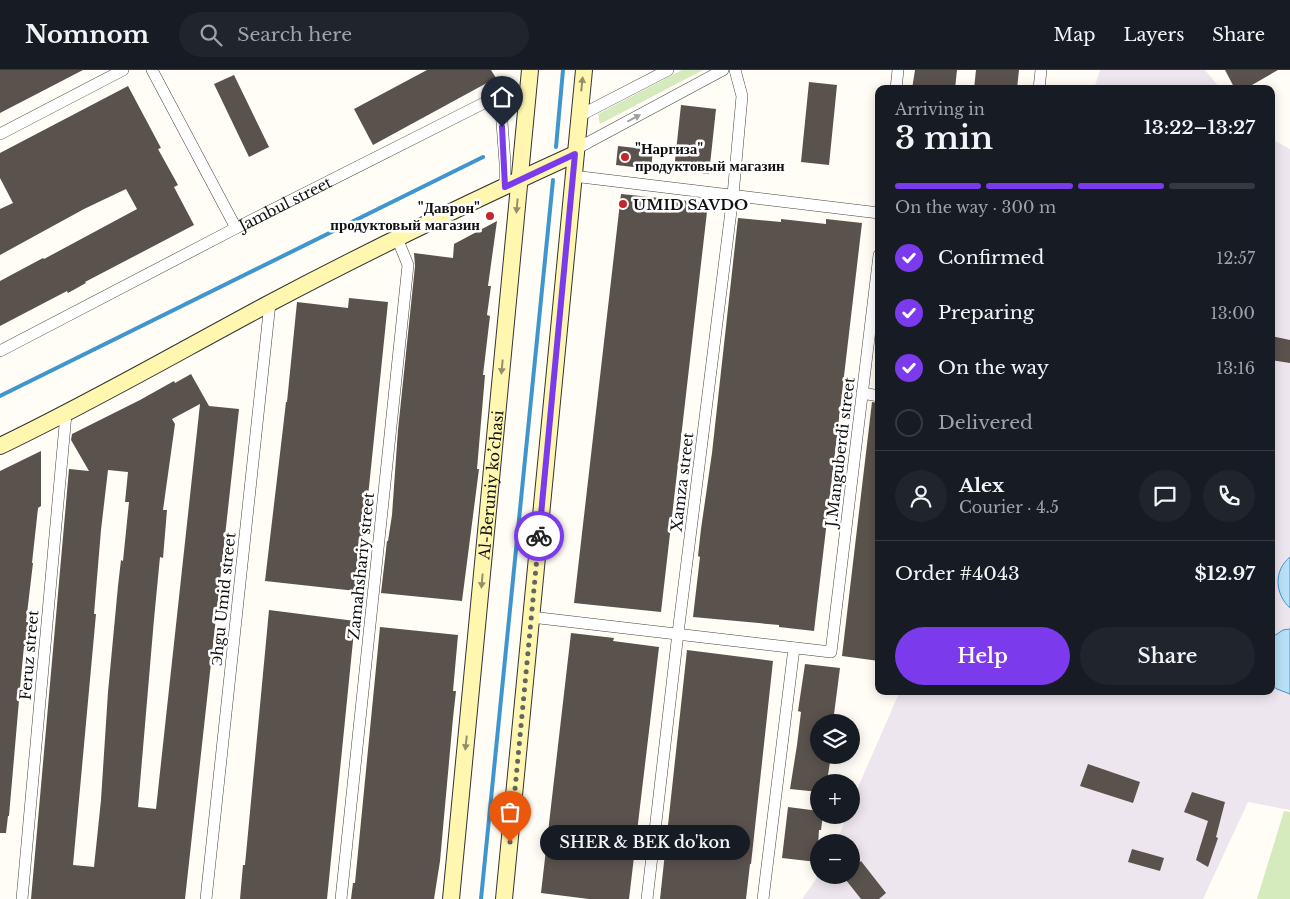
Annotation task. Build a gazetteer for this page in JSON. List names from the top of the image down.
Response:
{
  "streets": {
    "main road": ["Al-Beruniy ko’chasi"],
    "street": [
      "Jambul street",
      "J.Manguberdi street",
      "Xamza street",
      "Zamahshariy street",
      "Эhgu Umid street",
      "Feruz street"
    ]
  },
  "places": [
    "\"Наргиза\" продуктовый магазин",
    "UMID SAVDO",
    "\"Даврон\" продуктовый магазин",
    "SHER & BEK do'kon"
  ],
  "page": {
    "header": "Nomnom",
    "search": "Search here",
    "nav": ["Map", "Layers", "Share"],
    "heading": ["3 min", "Arriving in", "13:22–13:27"],
    "panel": [
      "Alex",
      "Courier · 4.5",
      "Order #4043",
      "$12.97"
    ],
    "bar": "On the way · 300 m",
    "list": [
      ["Confirmed", "12:57"],
      ["Preparing", "13:00"],
      ["On the way", "13:16"],
      "Delivered"
    ],
    "buttons": ["Help", "Share"],
    "map_buttons": ["+", "−"],
    "bubble": "SHER & BEK do'kon"
  }
}
